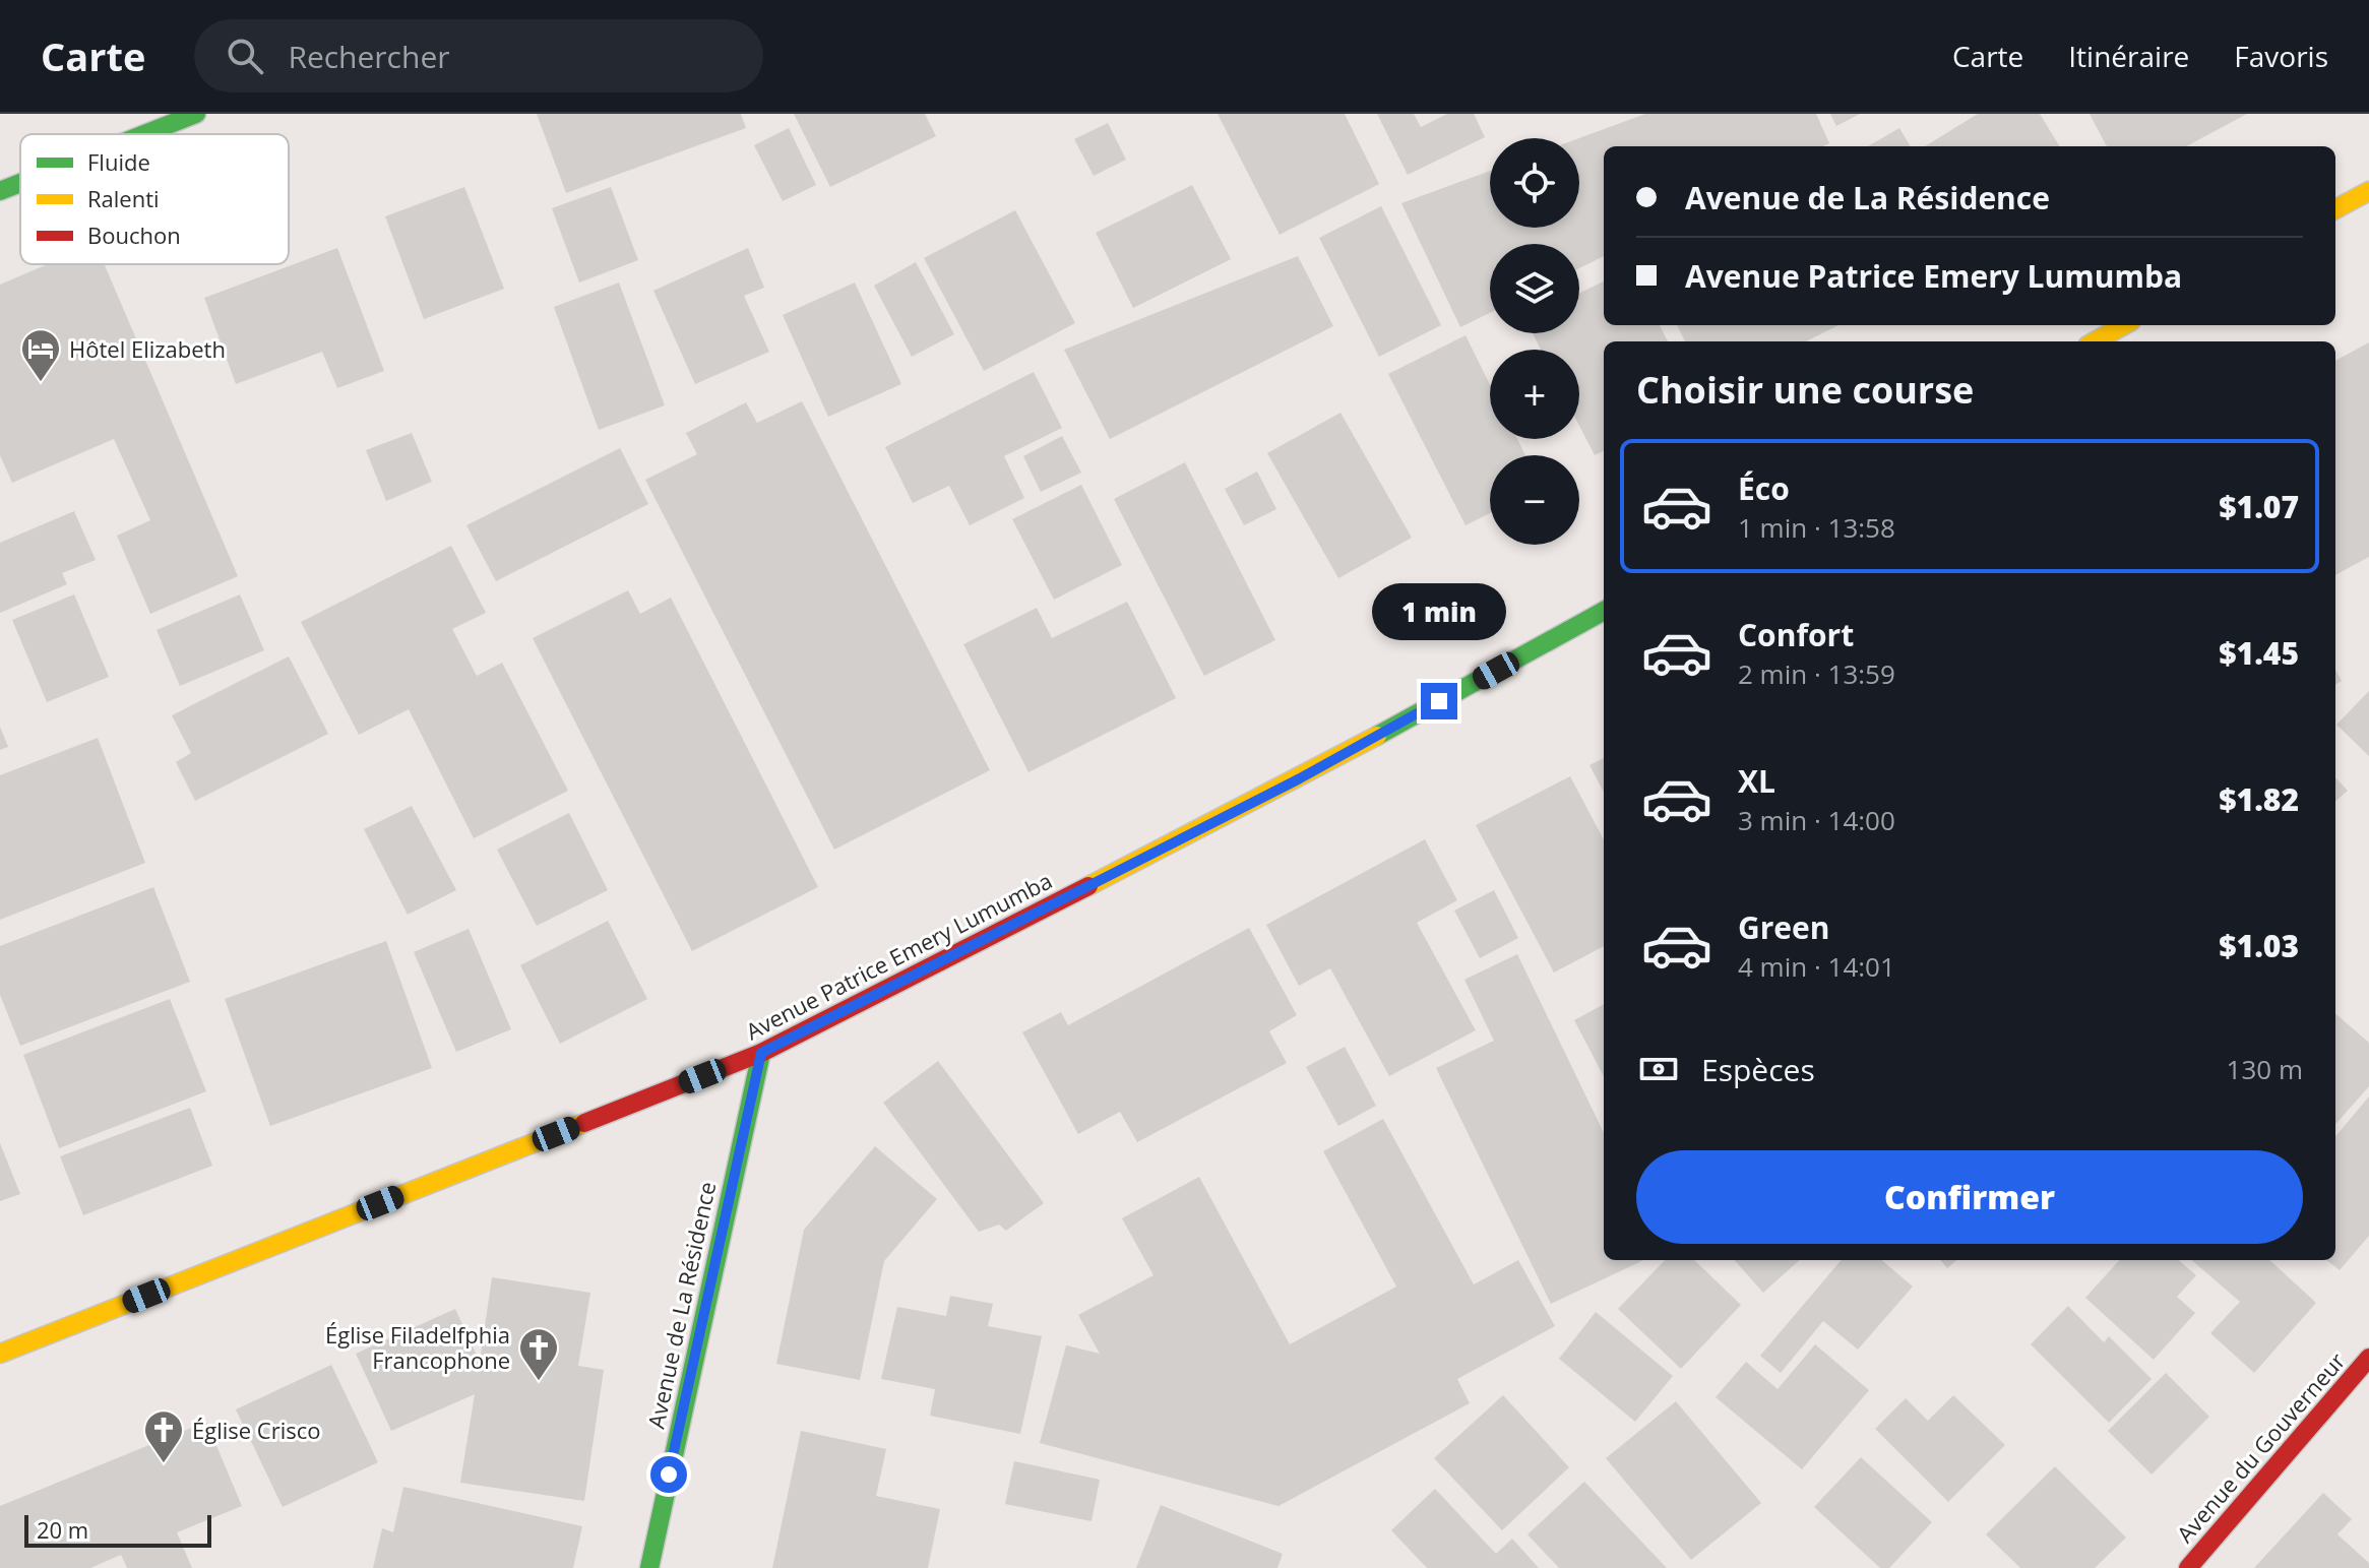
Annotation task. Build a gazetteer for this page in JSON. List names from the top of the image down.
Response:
{
  "streets": {
    "main road": ["Avenue Patrice Emery Lumumba", "Avenue de La Résidence", "Avenue du Gouverneur"]
  },
  "crossings": [
    ["Avenue Patrice Emery Lumumba", "Avenue de La Résidence"]
  ],
  "places": {
    "hotel": ["Hôtel Elizabeth"],
    "church": ["Église Filadelfphia Francophone", "Église Crisco"]
  },
  "legend": ["Fluide", "Ralenti", "Bouchon"],
  "scale_bar": "20 m",
  "page": {
    "header": "Carte",
    "search": "Rechercher",
    "nav": ["Carte", "Itinéraire", "Favoris"],
    "map_buttons": ["+", "−"],
    "banner": ["Avenue de La Résidence", "Avenue Patrice Emery Lumumba"],
    "heading": "Choisir une course",
    "list": [
      {
        "name": "Éco",
        "note": "1 min · 13:58",
        "value": "$1.07"
      },
      {
        "name": "Confort",
        "note": "2 min · 13:59",
        "value": "$1.45"
      },
      {
        "name": "XL",
        "note": "3 min · 14:00",
        "value": "$1.82"
      },
      {
        "name": "Green",
        "note": "4 min · 14:01",
        "value": "$1.03"
      }
    ],
    "bubble": "1 min",
    "pay": ["Espèces", "130 m"],
    "buttons": "Confirmer",
    "scale": "20 m"
  }
}
